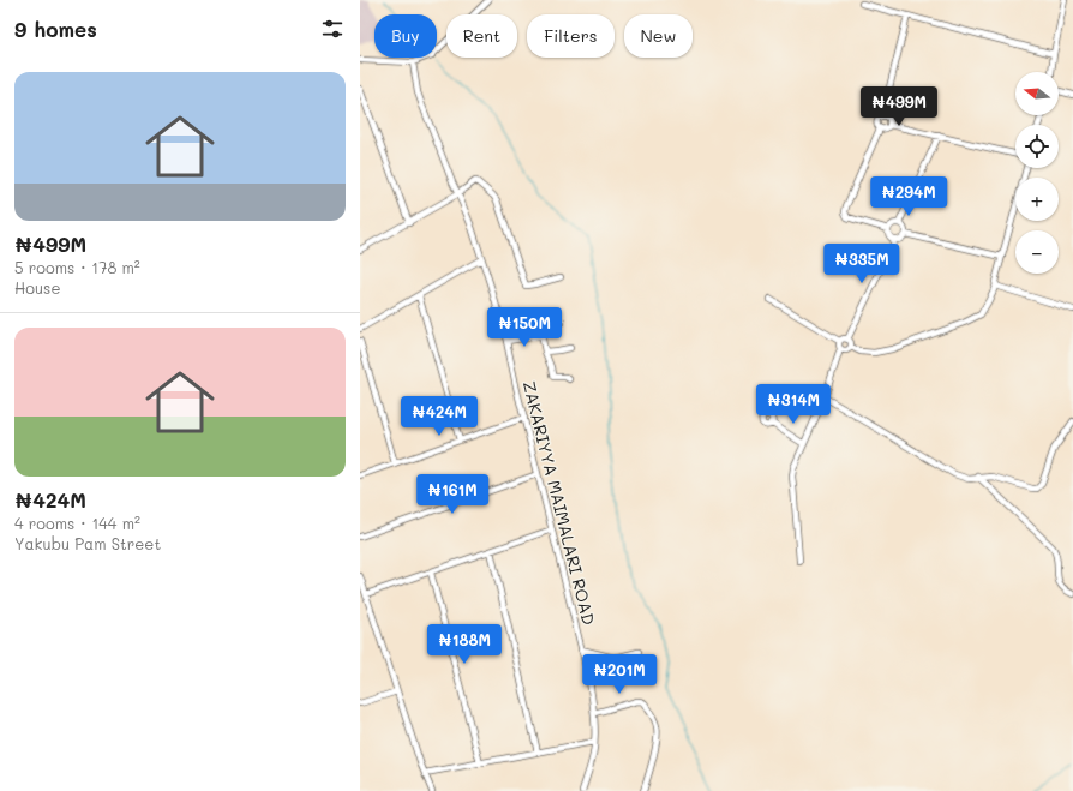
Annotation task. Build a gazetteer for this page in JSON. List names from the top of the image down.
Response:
{
  "streets": {
    "street": ["ZAKARIYYA MAIMALARI ROAD"]
  },
  "north": "left",
  "page": {
    "heading": "9 homes",
    "chip": [
      "Buy",
      "Rent",
      "Filters",
      "New"
    ],
    "list": [
      {
        "name": "₦499M",
        "note": "5 rooms · 178 m² · House"
      },
      {
        "name": "₦424M",
        "note": "4 rooms · 144 m² · Yakubu Pam Street"
      }
    ],
    "map_buttons": ["+", "−"],
    "price": [
      "₦499M",
      "₦294M",
      "₦335M",
      "₦150M",
      "₦314M",
      "₦424M",
      "₦161M",
      "₦188M",
      "₦201M"
    ]
  }
}
